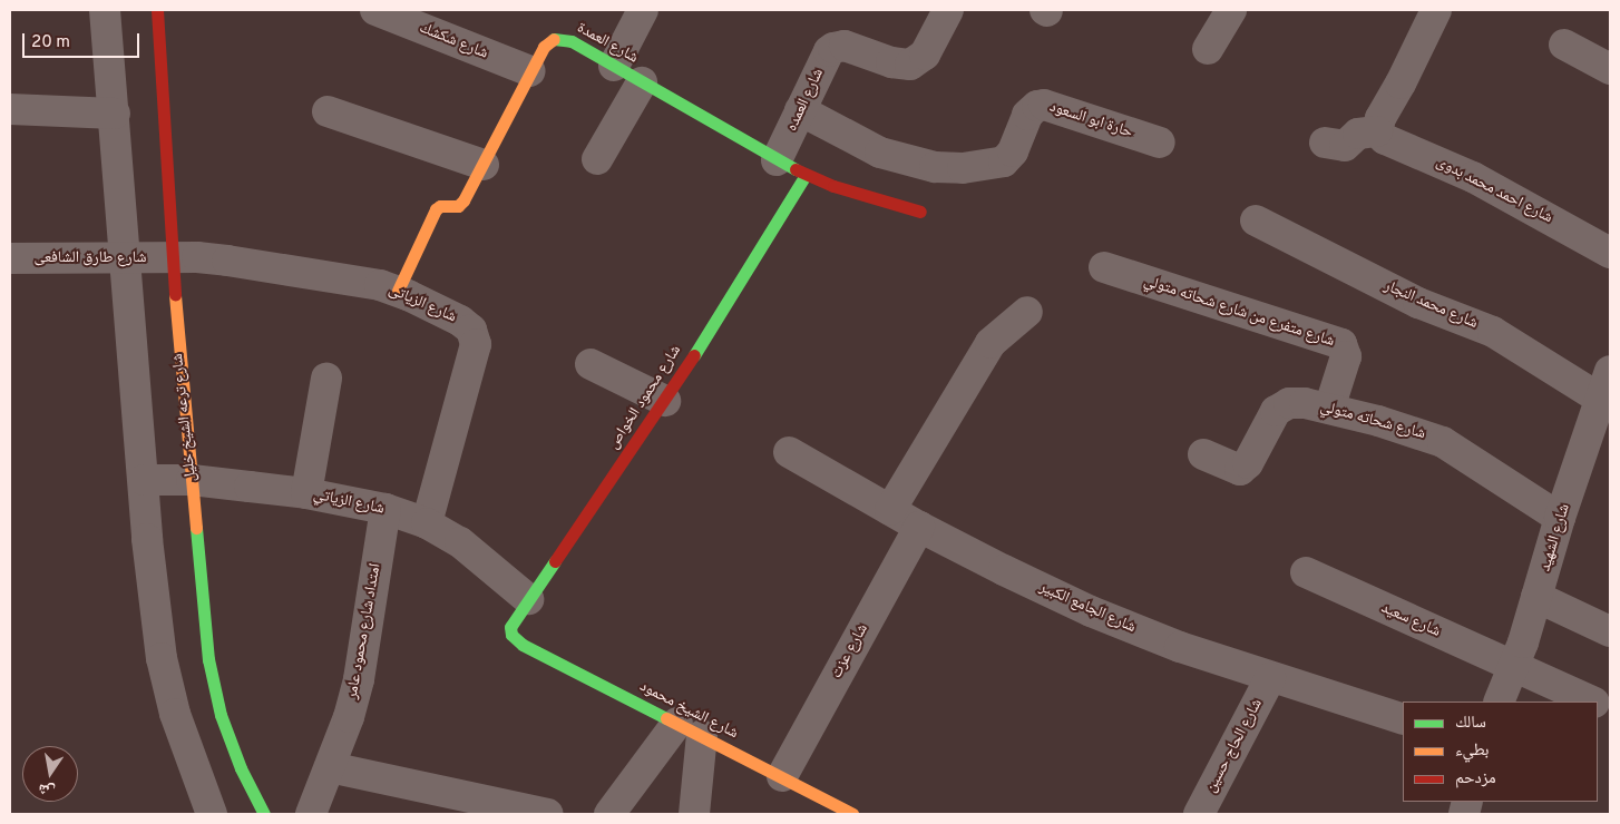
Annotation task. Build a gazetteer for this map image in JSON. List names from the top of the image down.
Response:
{
  "streets": {
    "street": [
      "شارع شكشك",
      "شارع العمدة",
      "شارع العمده",
      "حارة ابو السعود",
      "شارع احمد محمد بدوى",
      "شارع طارق الشافعى",
      "شارع الزياتى",
      "شارع محمد النجار",
      "شارع متفرع من شارع شحاته متولي",
      "شارع محمود الخواص",
      "شارع ترعه الشيخ خليل",
      "شارع شحاته متولي",
      "شارع الزياتي",
      "شارع الشهيد",
      "شارع الجامع الكبير",
      "شارع سعيد",
      "امتداد شارع محمود عامر",
      "شارع عزت",
      "شارع الشيخ محمود",
      "شارع الحاج حسين"
    ]
  },
  "crossings": [
    ["شارع شكشك", "شارع العمدة"],
    ["شارع العمدة", "شارع العمده"],
    ["شارع العمدة", "شارع الزياتى"],
    ["شارع العمدة", "شارع محمود الخواص"],
    ["شارع العمده", "حارة ابو السعود"],
    ["شارع طارق الشافعى", "شارع الزياتى"],
    ["شارع طارق الشافعى", "شارع ترعه الشيخ خليل"],
    ["شارع الزياتى", "شارع ترعه الشيخ خليل"],
    ["شارع الزياتى", "شارع الزياتي"],
    ["شارع محمد النجار", "شارع الشهيد"],
    ["شارع متفرع من شارع شحاته متولي", "شارع شحاته متولي"],
    ["شارع محمود الخواص", "شارع الزياتي"],
    ["شارع محمود الخواص", "شارع الشيخ محمود"],
    ["شارع ترعه الشيخ خليل", "شارع الزياتي"],
    ["شارع شحاته متولي", "شارع الشهيد"],
    ["شارع الزياتي", "امتداد شارع محمود عامر"],
    ["شارع الشهيد", "شارع سعيد"],
    ["شارع الجامع الكبير", "شارع عزت"],
    ["شارع الجامع الكبير", "شارع الحاج حسين"],
    ["شارع عزت", "شارع الشيخ محمود"]
  ],
  "legend": ["سالك", "بطيء", "مزدحم"],
  "scale_bar": "20 m",
  "north": "bottom"
}
